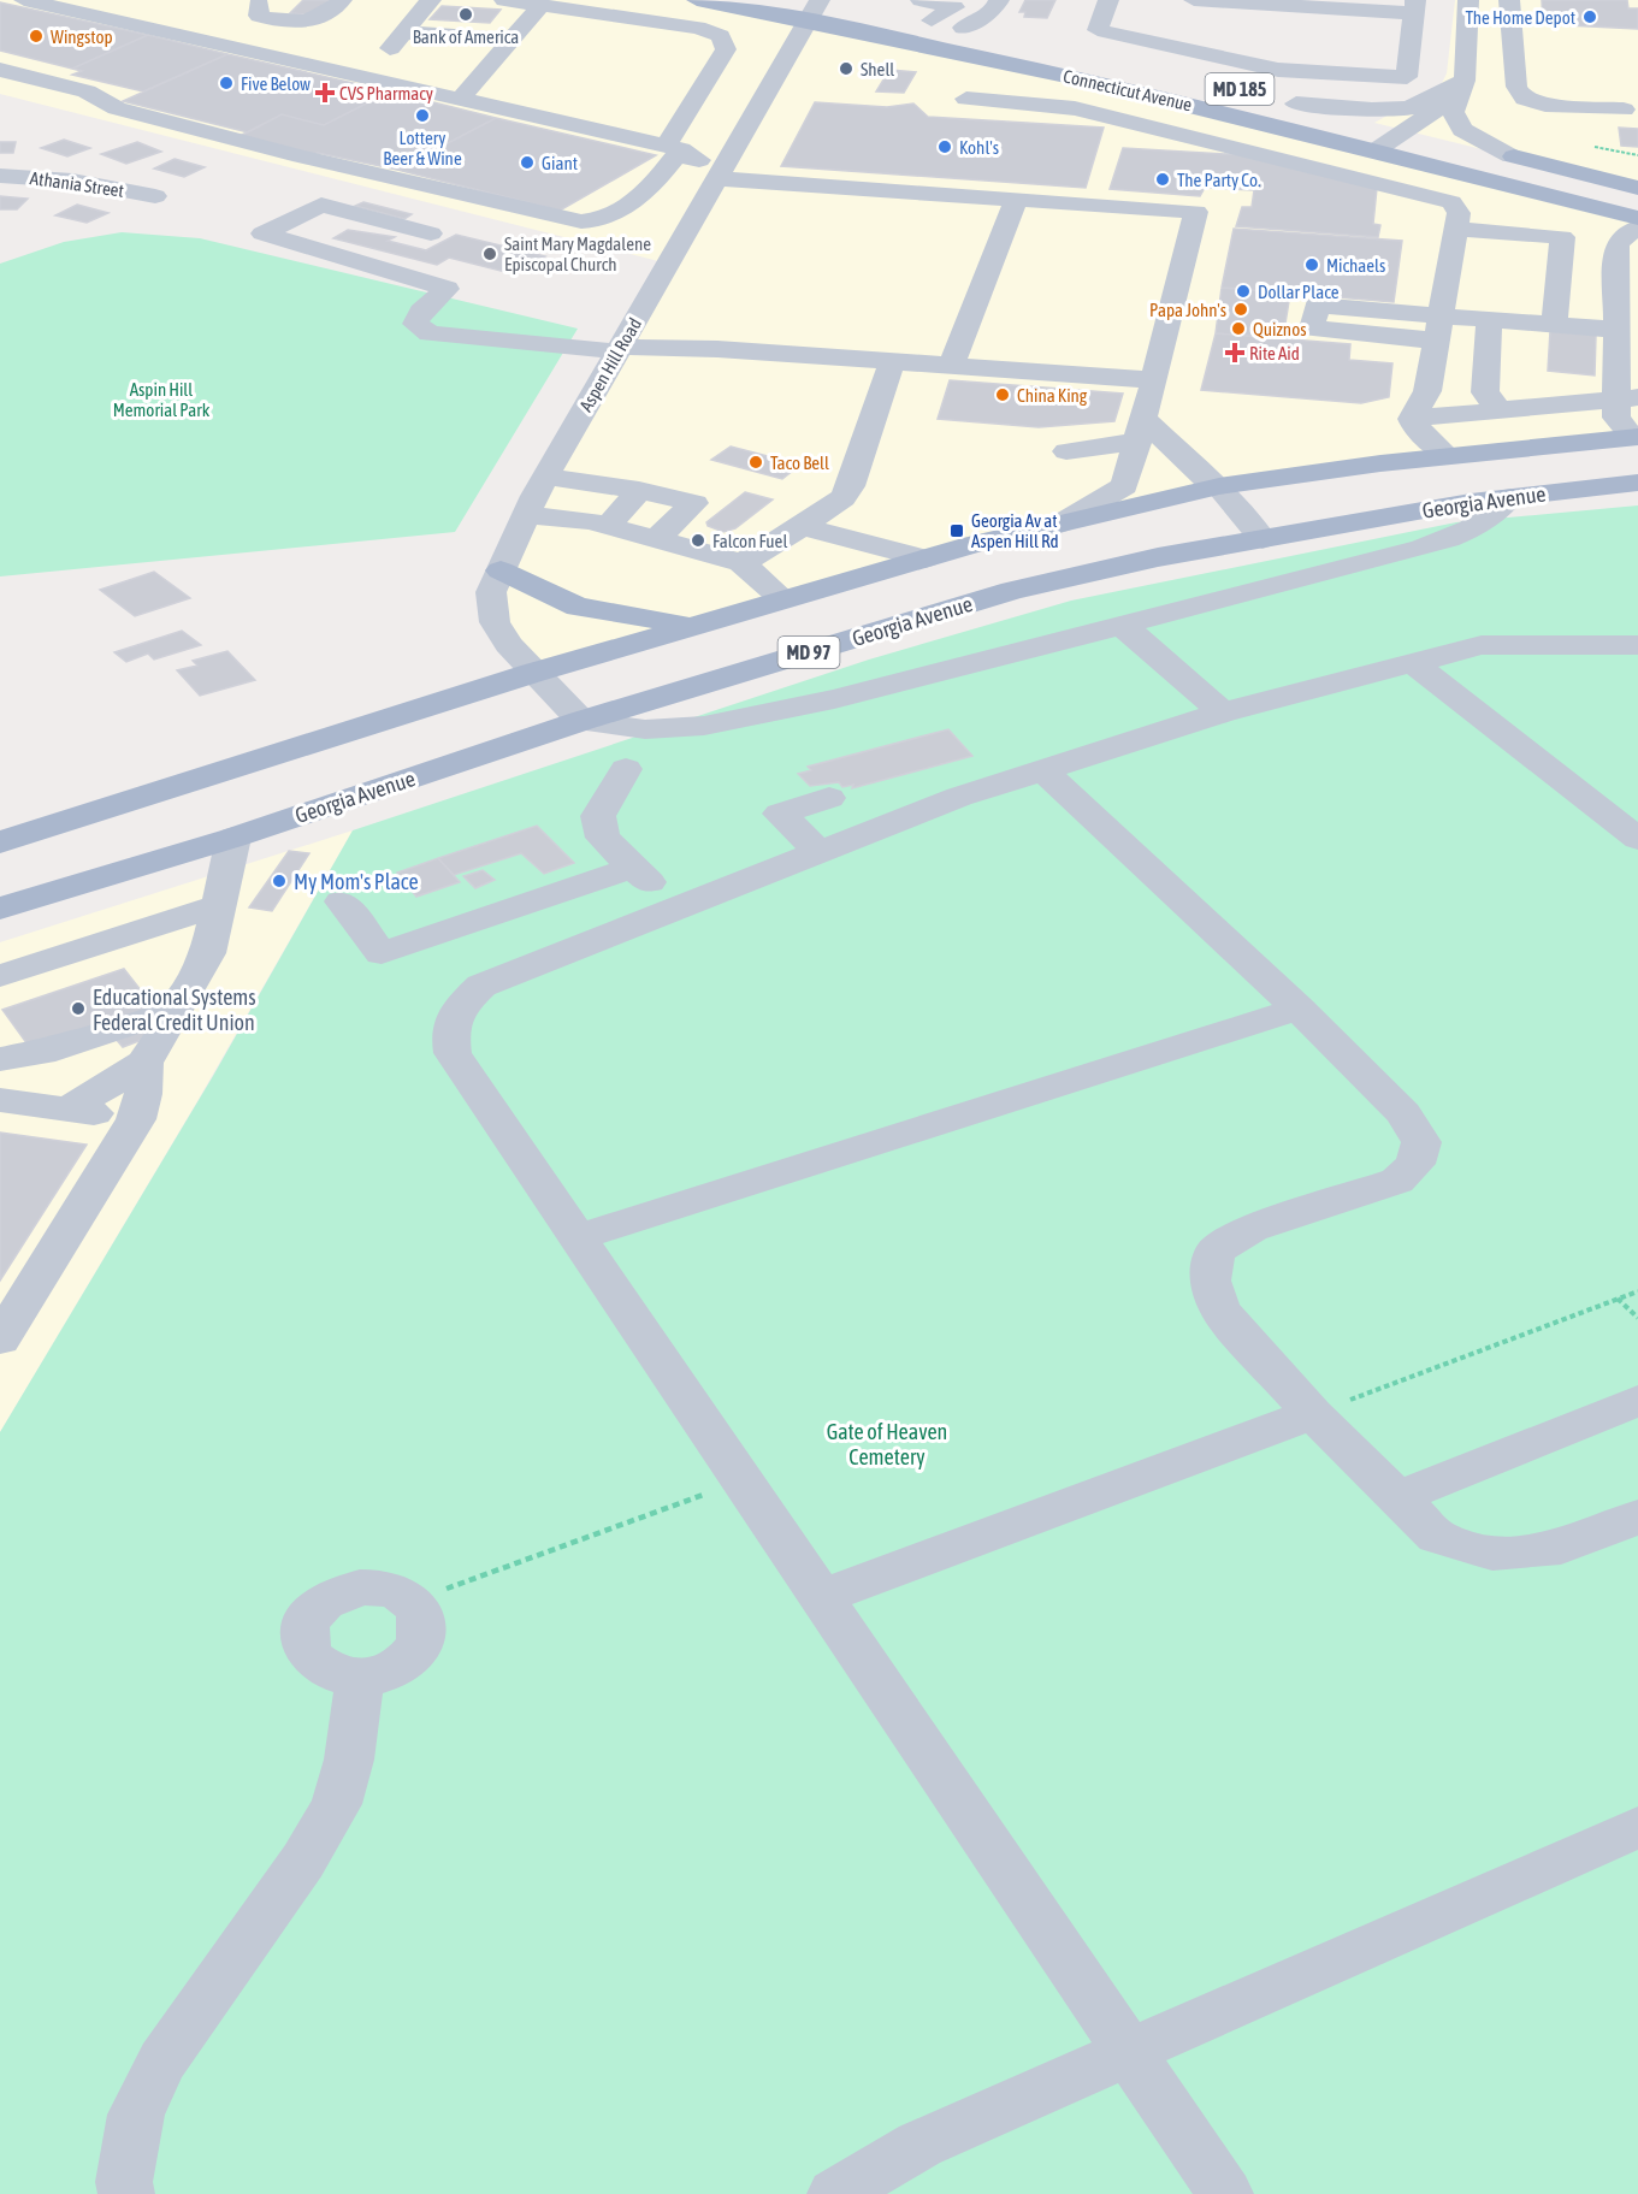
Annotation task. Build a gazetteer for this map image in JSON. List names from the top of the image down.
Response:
{
  "streets": {
    "main road": [
      "MD 185",
      "Connecticut Avenue",
      "Georgia Avenue",
      "MD 97"
    ],
    "street": ["Athania Street", "Aspen Hill Road"]
  },
  "crossings": [
    ["Connecticut Avenue", "Aspen Hill Road"],
    ["Aspen Hill Road", "Georgia Avenue"]
  ],
  "parks": ["Aspin Hill Memorial Park", "Gate of Heaven Cemetery"],
  "places": {
    "other": [
      "Bank of America",
      "The Home Depot",
      "Wingstop",
      "Shell",
      "Five Below",
      "Lottery Beer & Wine",
      "Kohl's",
      "Giant",
      "The Party Co.",
      "Saint Mary Magdalene Episcopal Church",
      "Michaels",
      "Dollar Place",
      "Papa John's",
      "Quiznos",
      "China King",
      "Taco Bell",
      "Falcon Fuel",
      "My Mom's Place",
      "Educational Systems Federal Credit Union"
    ],
    "health": ["CVS Pharmacy", "Rite Aid"],
    "transit": ["Georgia Av at Aspen Hill Rd"]
  }
}
